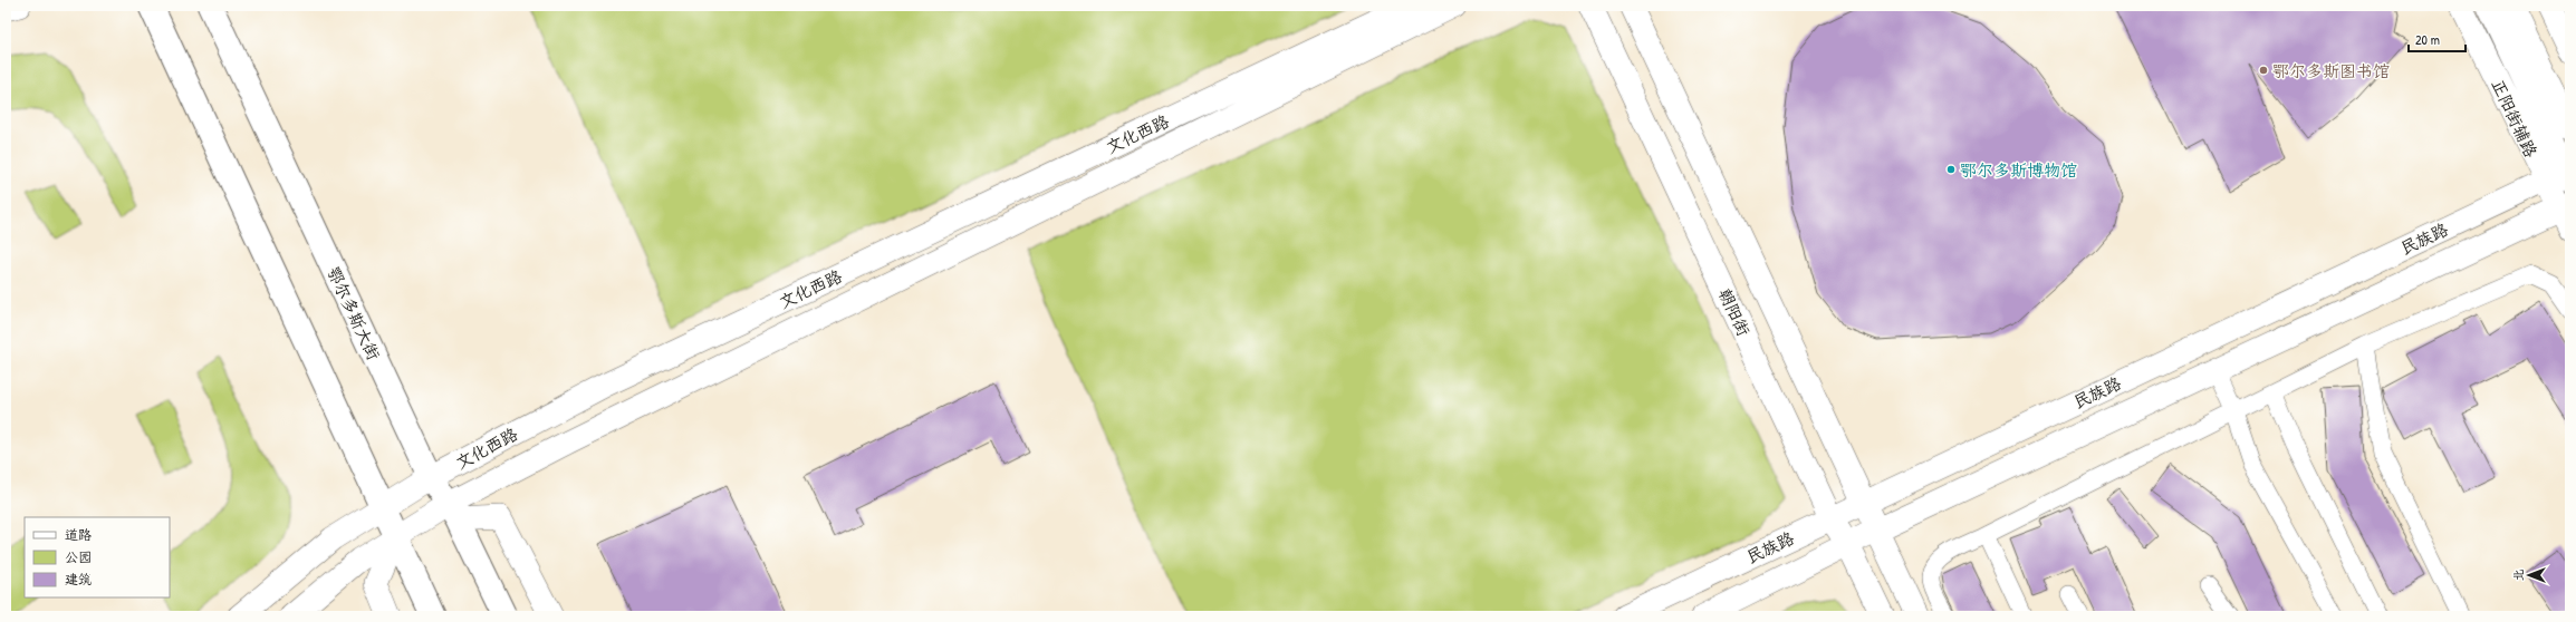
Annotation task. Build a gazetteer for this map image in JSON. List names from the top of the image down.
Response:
{
  "streets": {
    "main road": ["鄂尔多斯大街"],
    "street": [
      "正阳街辅路",
      "文化西路",
      "民族路",
      "朝阳街"
    ]
  },
  "crossings": [
    ["正阳街辅路", "民族路"],
    ["文化西路", "鄂尔多斯大街"],
    ["民族路", "朝阳街"]
  ],
  "places": ["鄂尔多斯图书馆", "鄂尔多斯博物馆"],
  "legend": ["道路", "公园", "建筑"],
  "scale_bar": "20 m",
  "north": "left"
}
